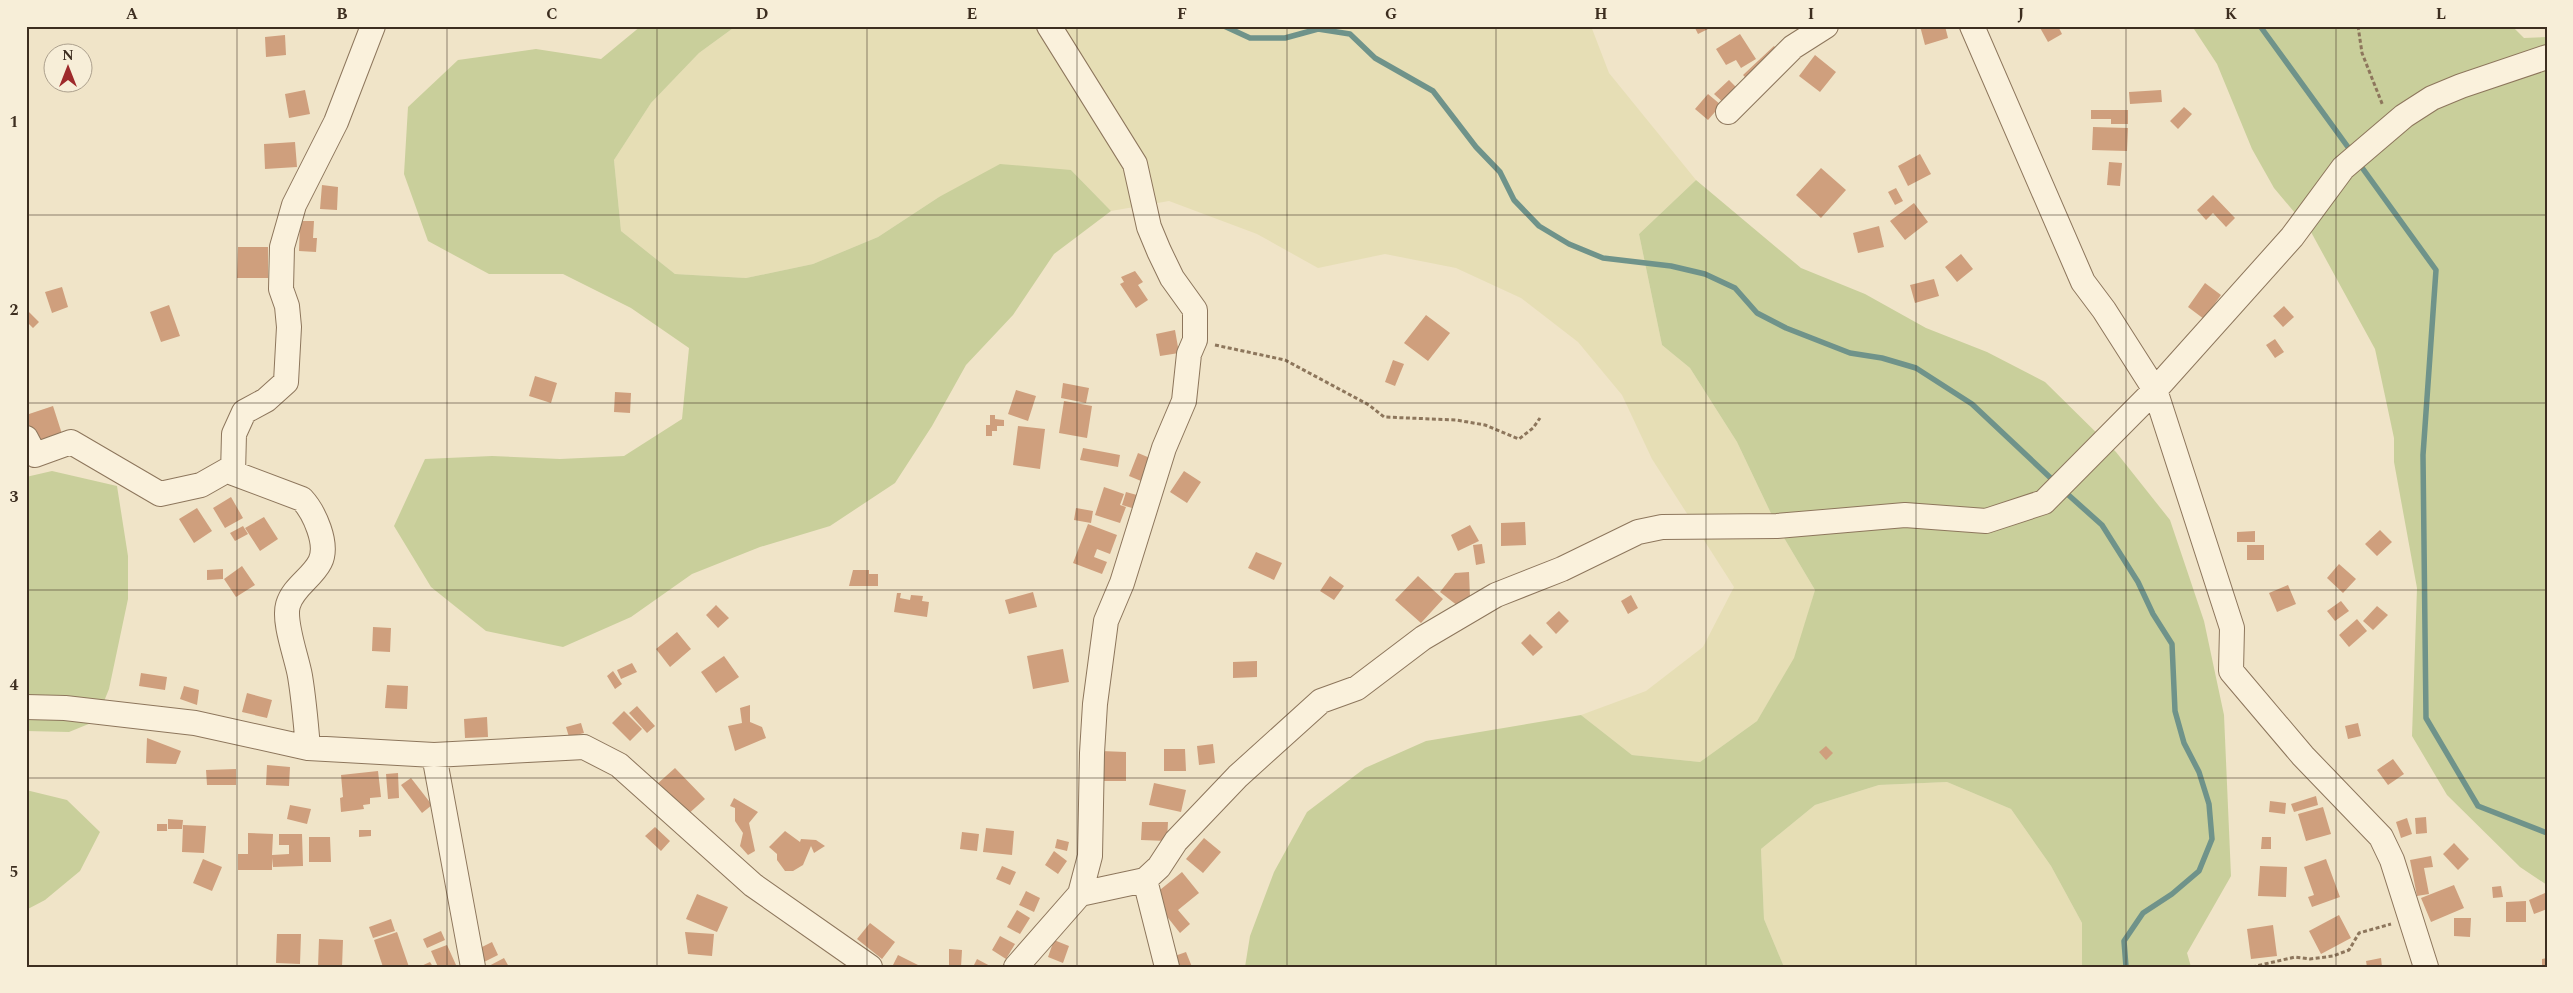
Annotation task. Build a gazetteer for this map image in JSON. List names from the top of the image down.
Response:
{
  "north": "top",
  "grid": {
    "columns": [
      "A",
      "B",
      "C",
      "D",
      "E",
      "F",
      "G",
      "H",
      "I",
      "J",
      "K",
      "L"
    ],
    "rows": [
      "1",
      "2",
      "3",
      "4",
      "5"
    ]
  }
}
